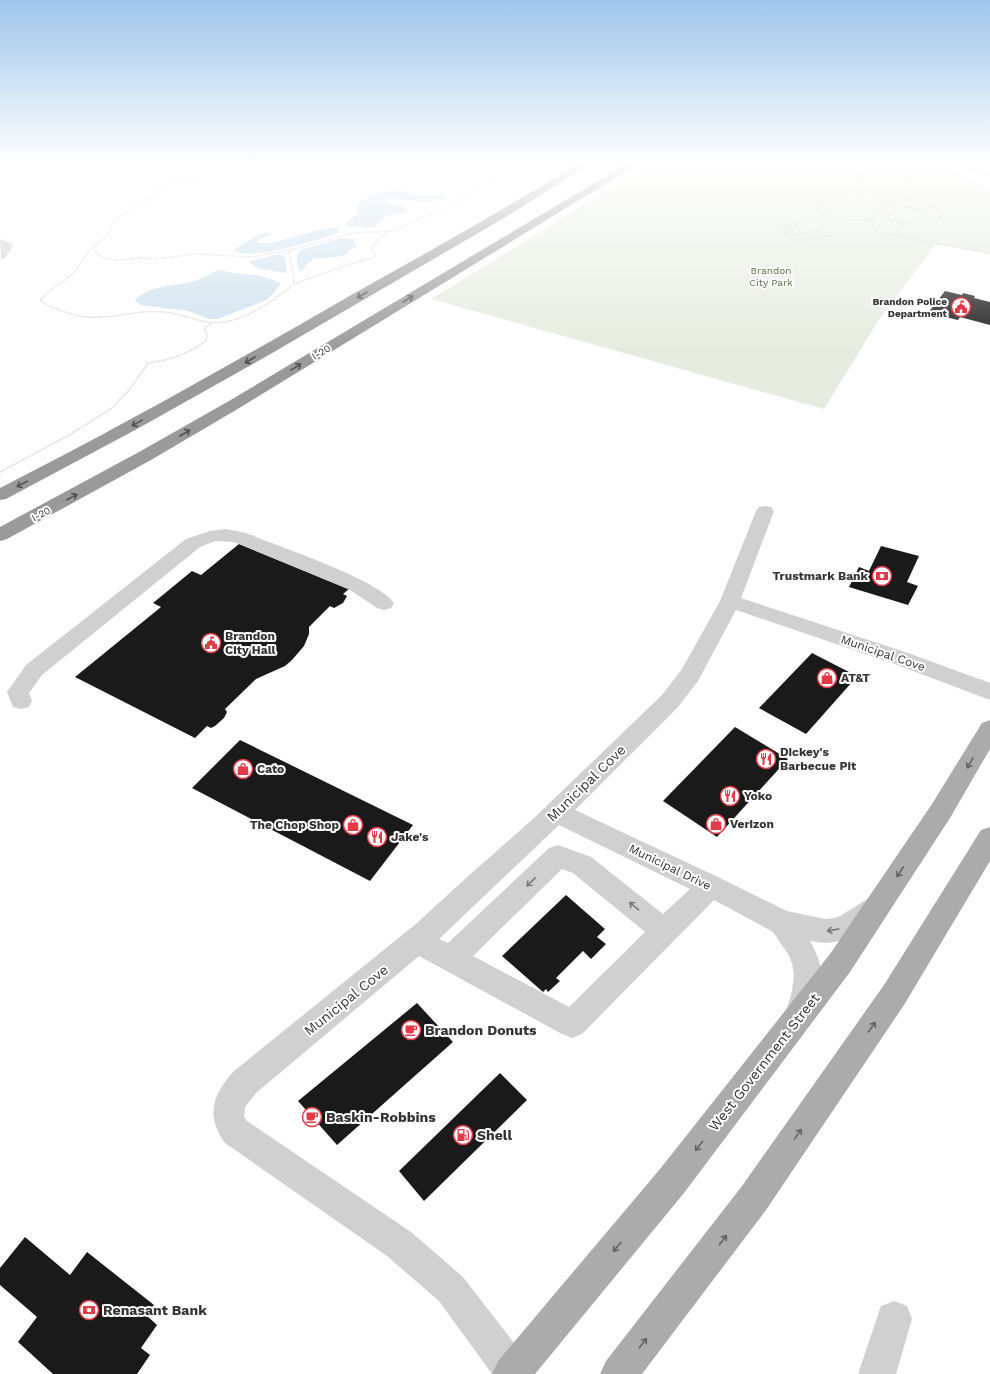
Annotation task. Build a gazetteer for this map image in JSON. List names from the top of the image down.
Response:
{
  "streets": {
    "highway": ["I-20"],
    "main road": ["West Government Street"],
    "street": ["Municipal Cove", "Municipal Drive"]
  },
  "crossings": [
    ["Municipal Cove", "Municipal Drive"],
    ["Municipal Cove", "West Government Street"],
    ["Municipal Drive", "West Government Street"]
  ],
  "parks": ["Brandon City Park"],
  "places": {
    "public building": ["Brandon Police Department", "Brandon City Hall"],
    "bank": ["Trustmark Bank", "Renasant Bank"],
    "shop": [
      "AT&T",
      "Cato",
      "Verizon",
      "The Chop Shop"
    ],
    "restaurant": ["Dickey's Barbecue Pit", "Yoko", "Jake's"],
    "cafe": ["Brandon Donuts", "Baskin-Robbins"],
    "fuel station": ["Shell"]
  }
}
